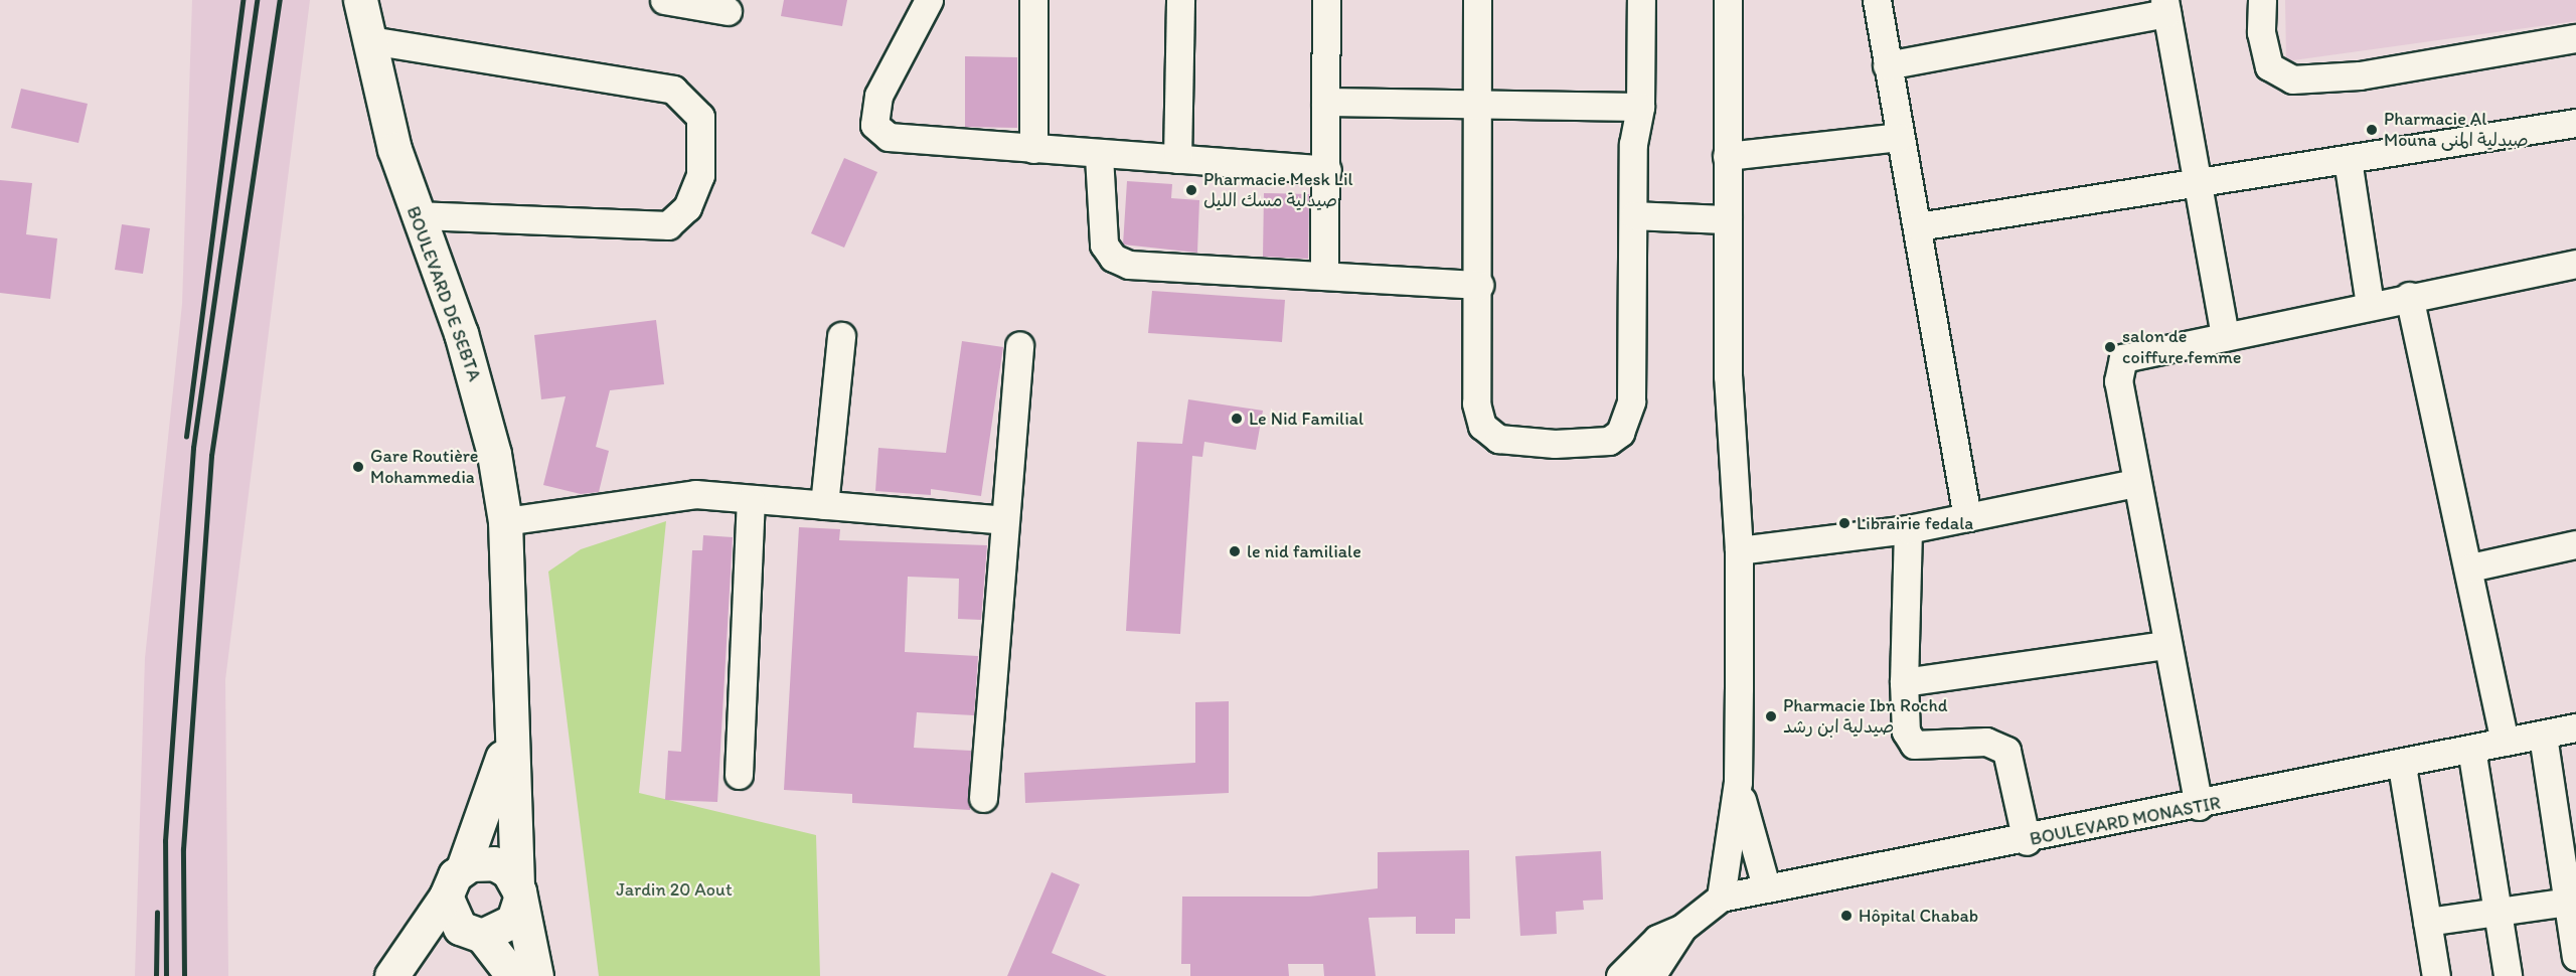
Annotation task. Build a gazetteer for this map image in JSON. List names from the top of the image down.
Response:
{
  "streets": {
    "street": ["BOULEVARD DE SEBTA", "BOULEVARD MONASTIR"]
  },
  "parks": ["Jardin 20 Aout"],
  "places": [
    "Pharmacie Al Mouna صيدلية المنى",
    "Pharmacie Mesk Lil صيدلية مسك الليل",
    "salon de coiffure femme",
    "Le Nid Familial",
    "Gare Routière Mohammedia",
    "Librairie fedala",
    "le nid familiale",
    "Pharmacie Ibn Rochd صيدلية ابن رشد",
    "Hôpital Chabab"
  ]
}
